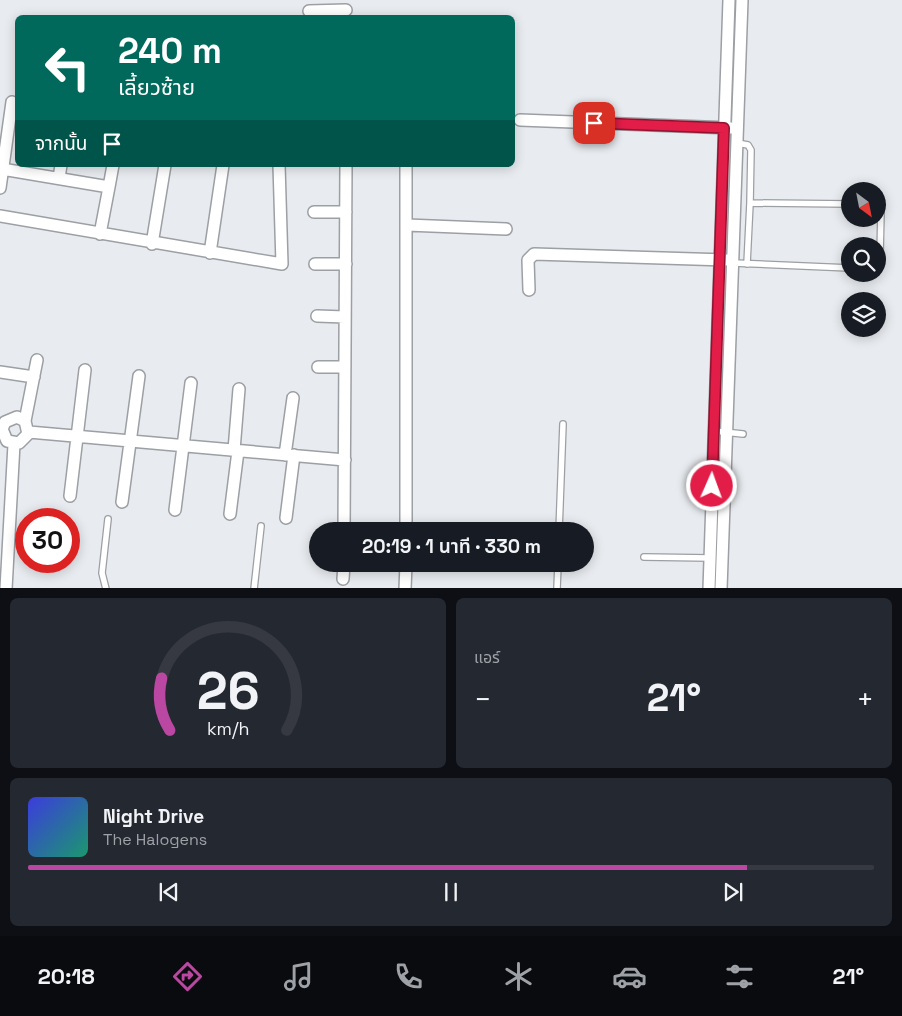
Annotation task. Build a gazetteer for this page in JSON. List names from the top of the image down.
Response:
{
  "north": "bottom right",
  "page": {
    "turn": ["240 m", "เลี้ยวซ้าย"],
    "then": "จากนั้น",
    "limit": "30",
    "trip": "20:19 · 1 นาที · 330 m",
    "tile": "แอร์",
    "heat": ["−", "21°", "+"],
    "song": ["Night Drive", "The Halogens"],
    "tabs": ["20:18", "21°"],
    "gauge": ["26", "km/h"]
  }
}
